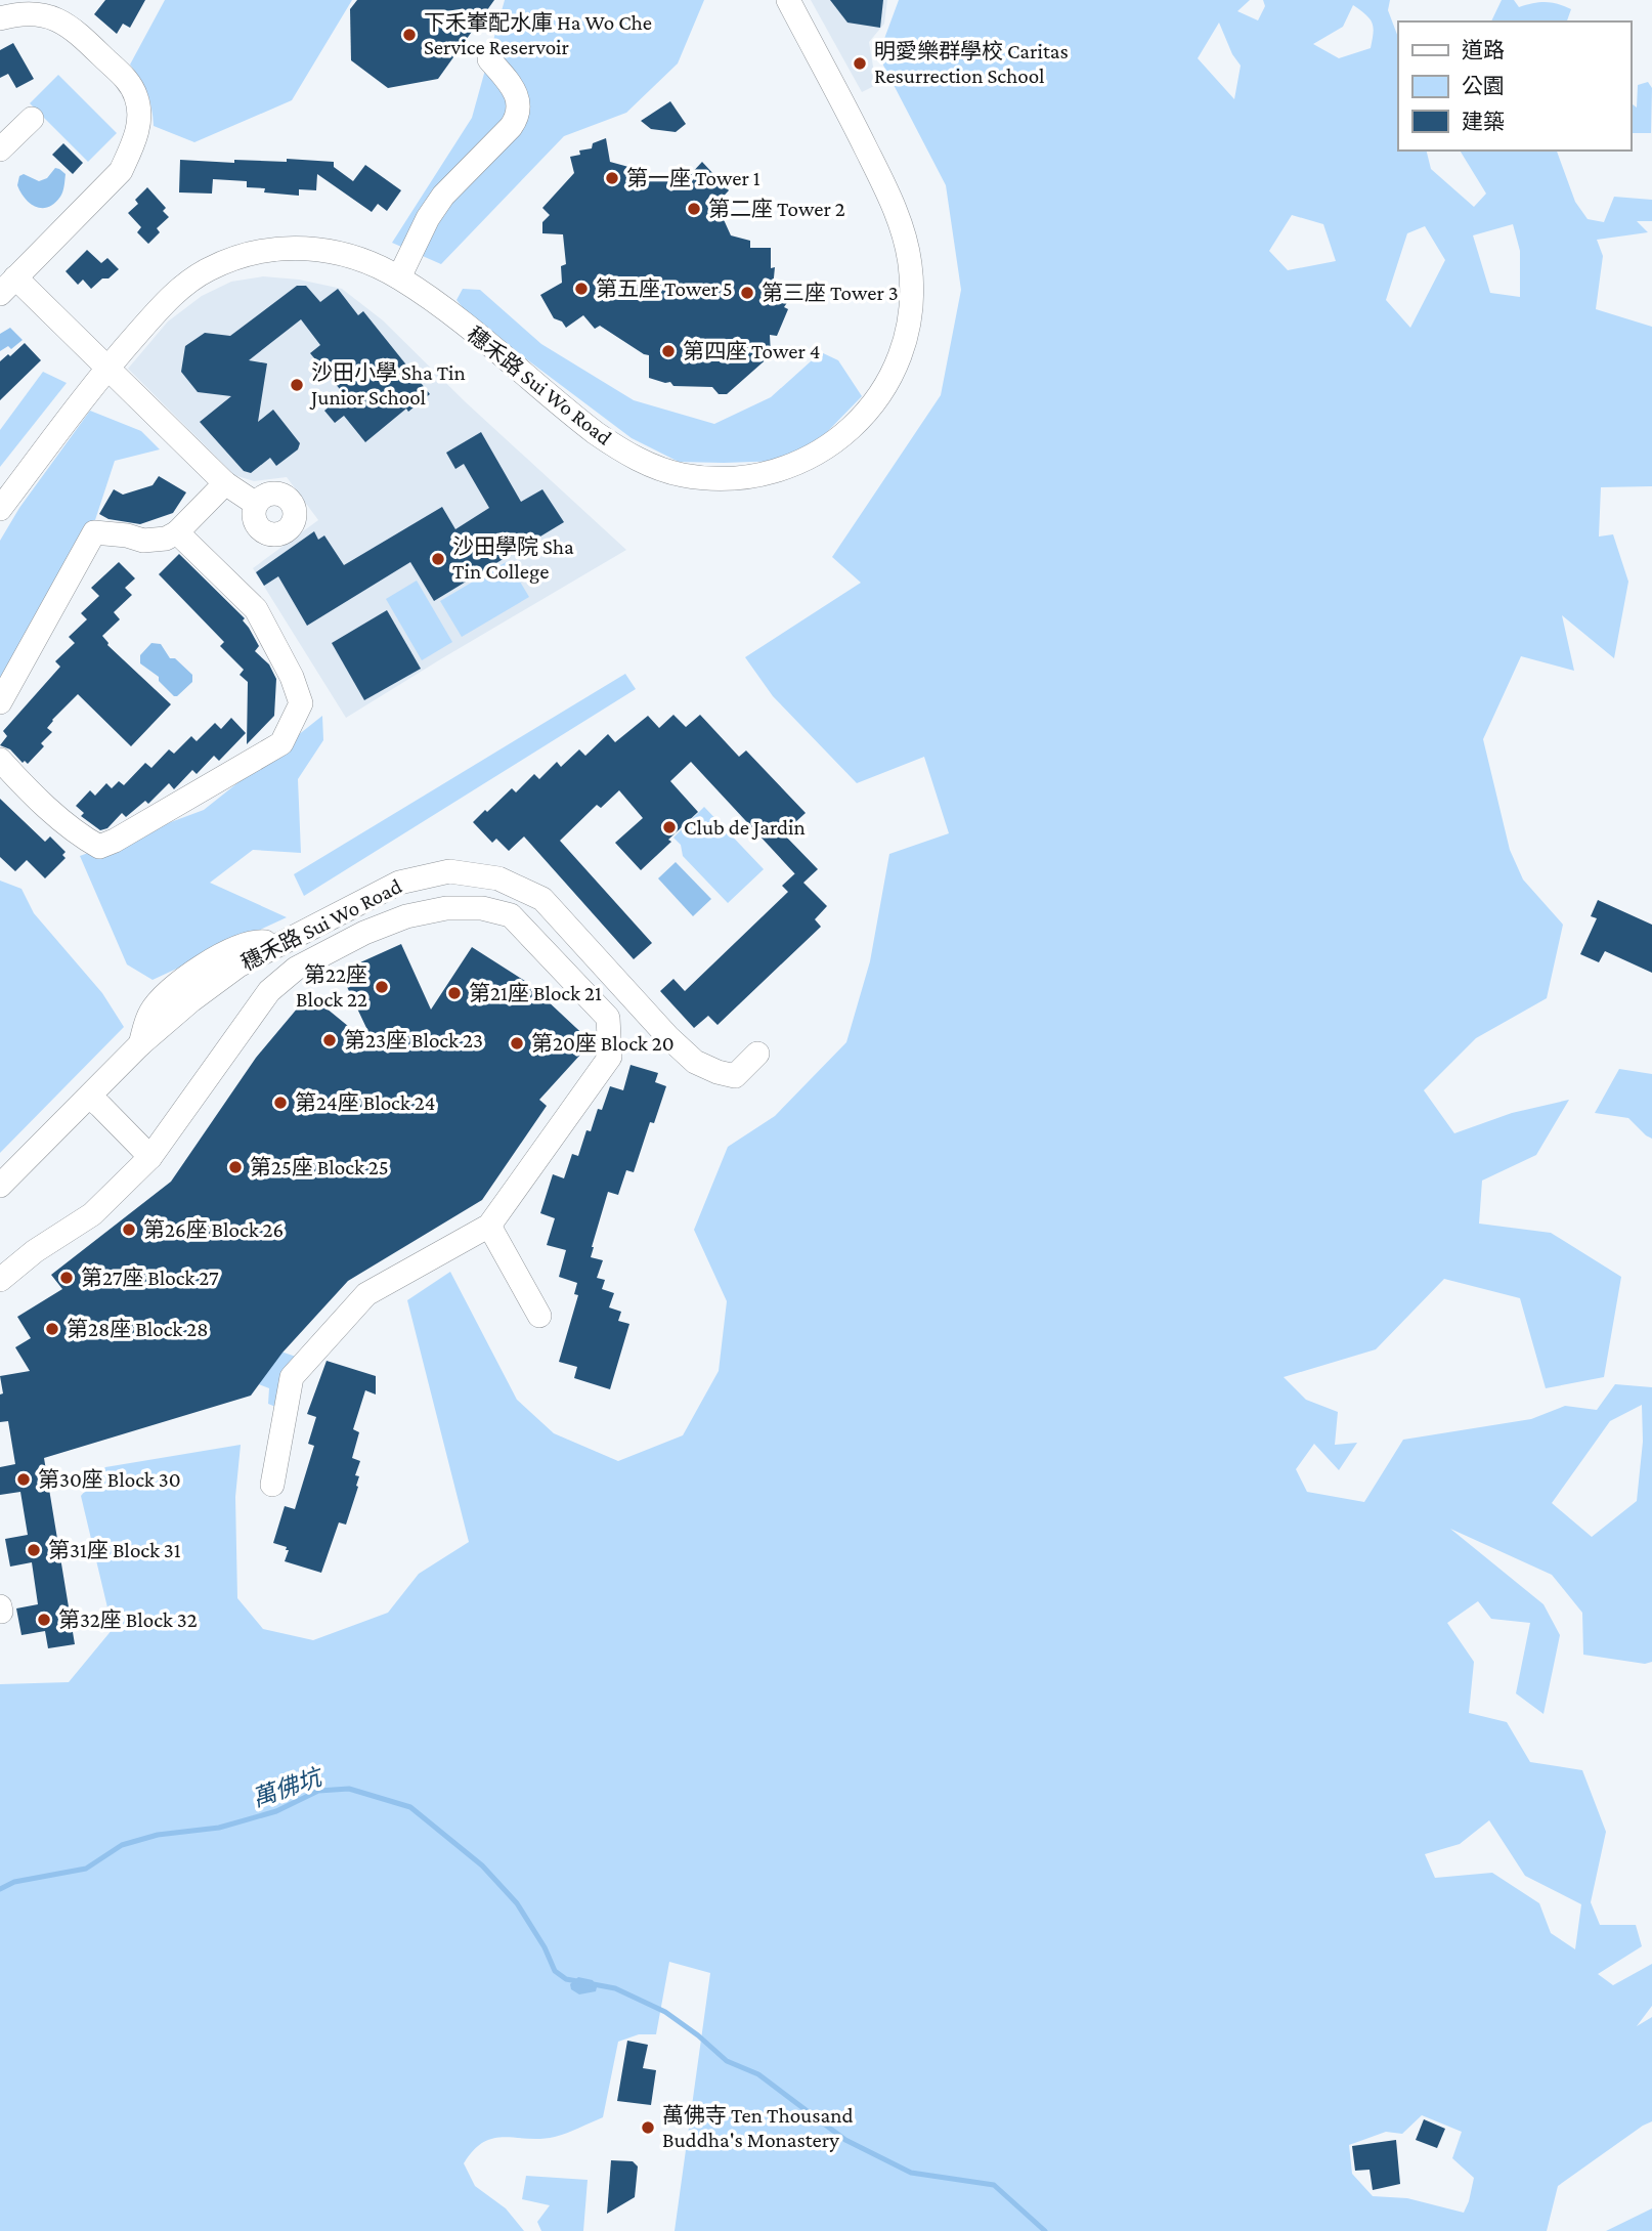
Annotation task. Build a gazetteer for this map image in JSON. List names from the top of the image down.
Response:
{
  "streets": {
    "street": ["穗禾路 Sui Wo Road"]
  },
  "water": ["萬佛坑"],
  "places": [
    "下禾輋配水庫 Ha Wo Che Service Reservoir",
    "明愛樂群學校 Caritas Resurrection School",
    "第一座 Tower 1",
    "第二座 Tower 2",
    "第五座 Tower 5",
    "第三座 Tower 3",
    "第四座 Tower 4",
    "沙田小學 Sha Tin Junior School",
    "沙田學院 Sha Tin College",
    "Club de Jardin",
    "第22座 Block 22",
    "第21座 Block 21",
    "第23座 Block 23",
    "第20座 Block 20",
    "第24座 Block 24",
    "第25座 Block 25",
    "第26座 Block 26",
    "第27座 Block 27",
    "第28座 Block 28",
    "第30座 Block 30",
    "第31座 Block 31",
    "第32座 Block 32",
    "萬佛寺 Ten Thousand Buddha's Monastery"
  ],
  "legend": ["道路", "公園", "建築"]
}
